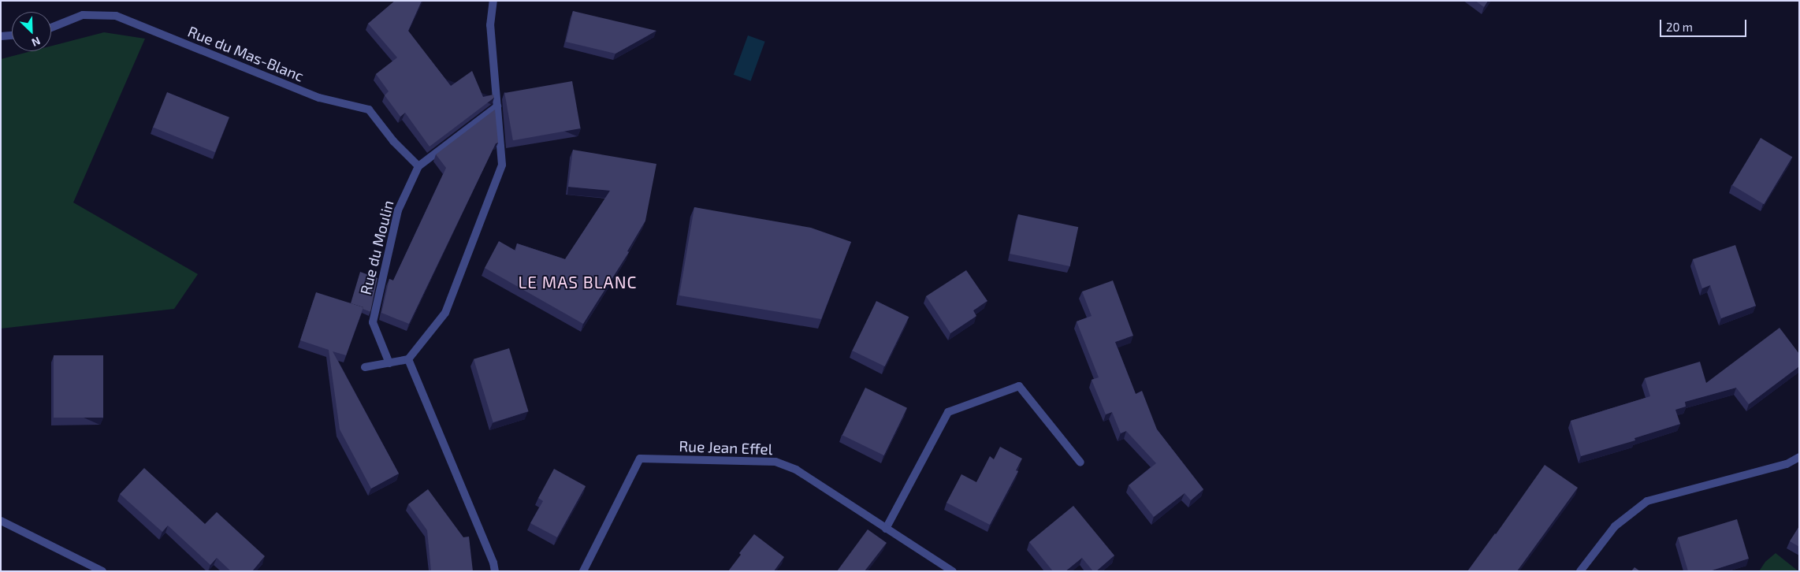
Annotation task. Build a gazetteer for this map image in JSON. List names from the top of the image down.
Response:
{
  "streets": {
    "street": ["Rue du Mas-Blanc", "Rue du Moulin", "Rue Jean Effel"]
  },
  "crossings": [
    ["Rue du Mas-Blanc", "Rue du Moulin"]
  ],
  "districts": ["LE MAS BLANC"],
  "scale_bar": "20 m",
  "north": "bottom right"
}
